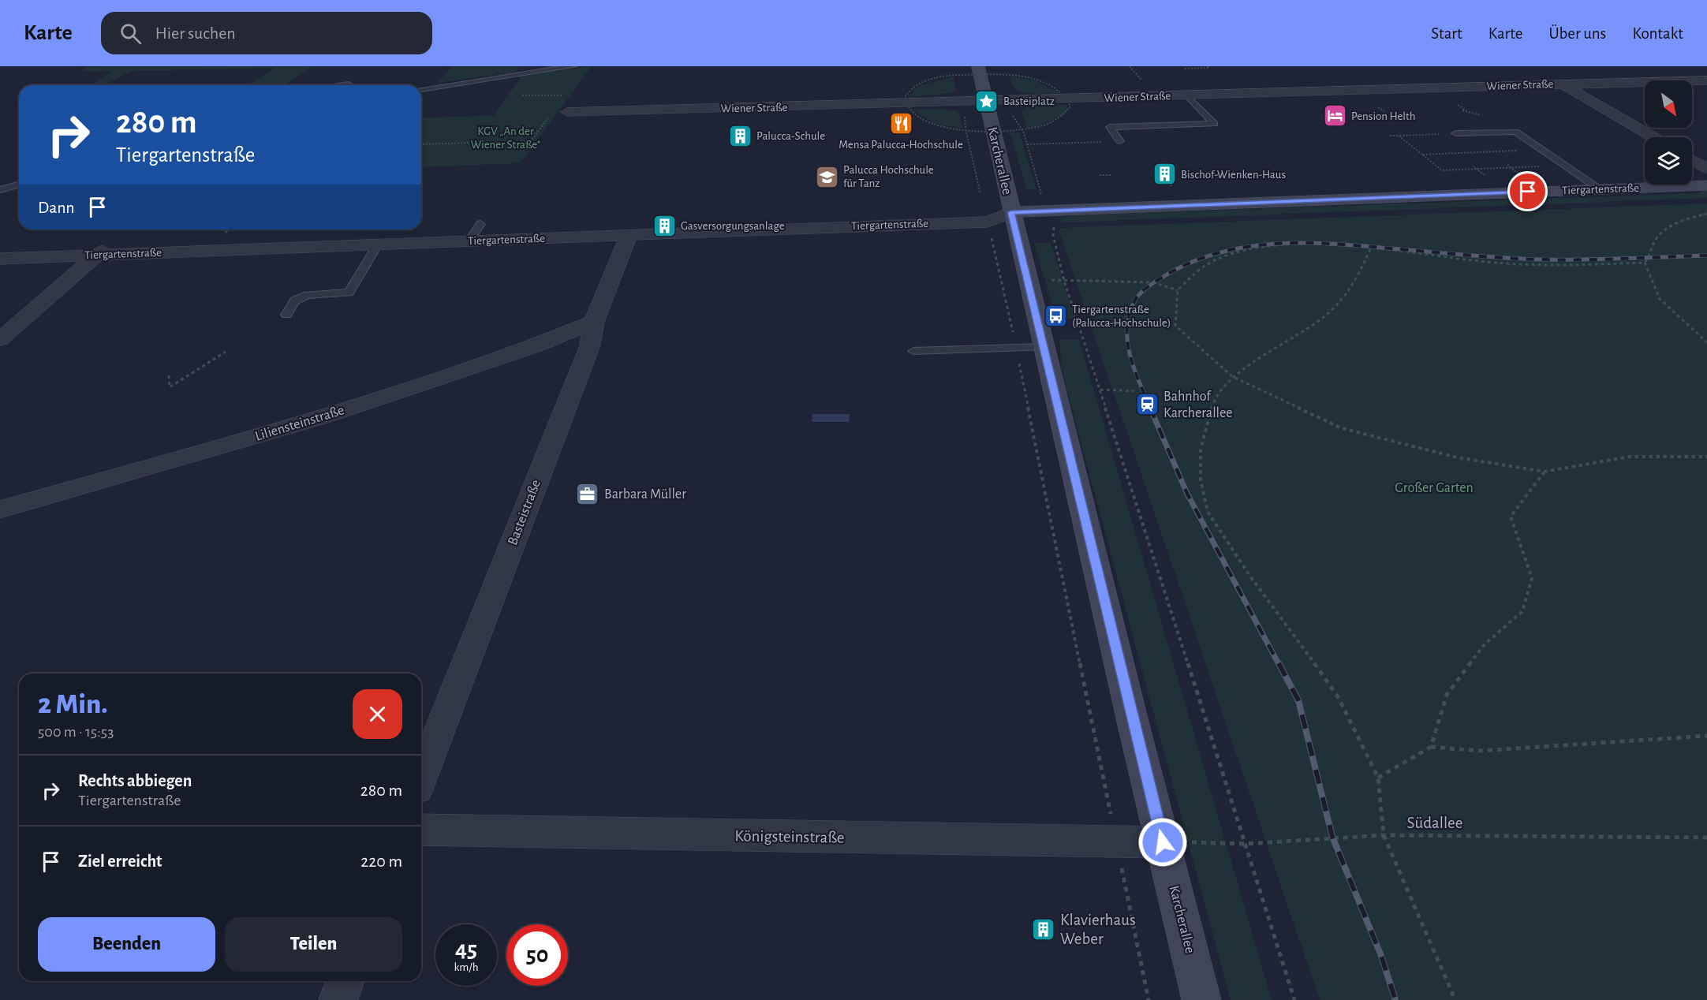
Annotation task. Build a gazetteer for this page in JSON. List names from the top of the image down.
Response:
{
  "streets": {
    "main road": ["Karcherallee", "Tiergartenstraße"],
    "street": [
      "Wiener Straße",
      "Liliensteinstraße",
      "Basteistraße",
      "Königsteinstraße"
    ],
    "path": ["Südallee"]
  },
  "crossings": [
    ["Wiener Straße", "Karcherallee"],
    ["Karcherallee", "Tiergartenstraße"],
    ["Karcherallee", "Südallee"],
    ["Karcherallee", "Königsteinstraße"],
    ["Tiergartenstraße", "Basteistraße"],
    ["Liliensteinstraße", "Basteistraße"],
    ["Südallee", "Königsteinstraße"]
  ],
  "parks": ["KGV „An der Wiener Straße“", "Großer Garten"],
  "places": {
    "place": ["Basteiplatz"],
    "hotel": ["Pension Helth"],
    "restaurant": ["Mensa Palucca-Hochschule"],
    "building": [
      "Palucca-Schule",
      "Bischof-Wienken-Haus",
      "Gasversorgungsanlage",
      "Klavierhaus Weber"
    ],
    "school or university": ["Palucca Hochschule für Tanz"],
    "bus stop": ["Tiergartenstraße (Palucca-Hochschule)"],
    "station": ["Bahnhof Karcherallee"],
    "office": ["Barbara Müller"]
  },
  "north": "bottom right",
  "page": {
    "header": "Karte",
    "search": "Hier suchen",
    "nav": [
      "Start",
      "Karte",
      "Über uns",
      "Kontakt"
    ],
    "turn": ["280 m", "Tiergartenstraße"],
    "then": "Dann",
    "heading": ["2 Min.", "500 m · 15:53"],
    "list": [
      {
        "name": "Rechts abbiegen",
        "note": "Tiergartenstraße",
        "value": "280 m"
      },
      {
        "name": "Ziel erreicht",
        "value": "220 m"
      }
    ],
    "buttons": ["Beenden", "Teilen"],
    "speed": "45 km/h",
    "limit": "50"
  }
}
